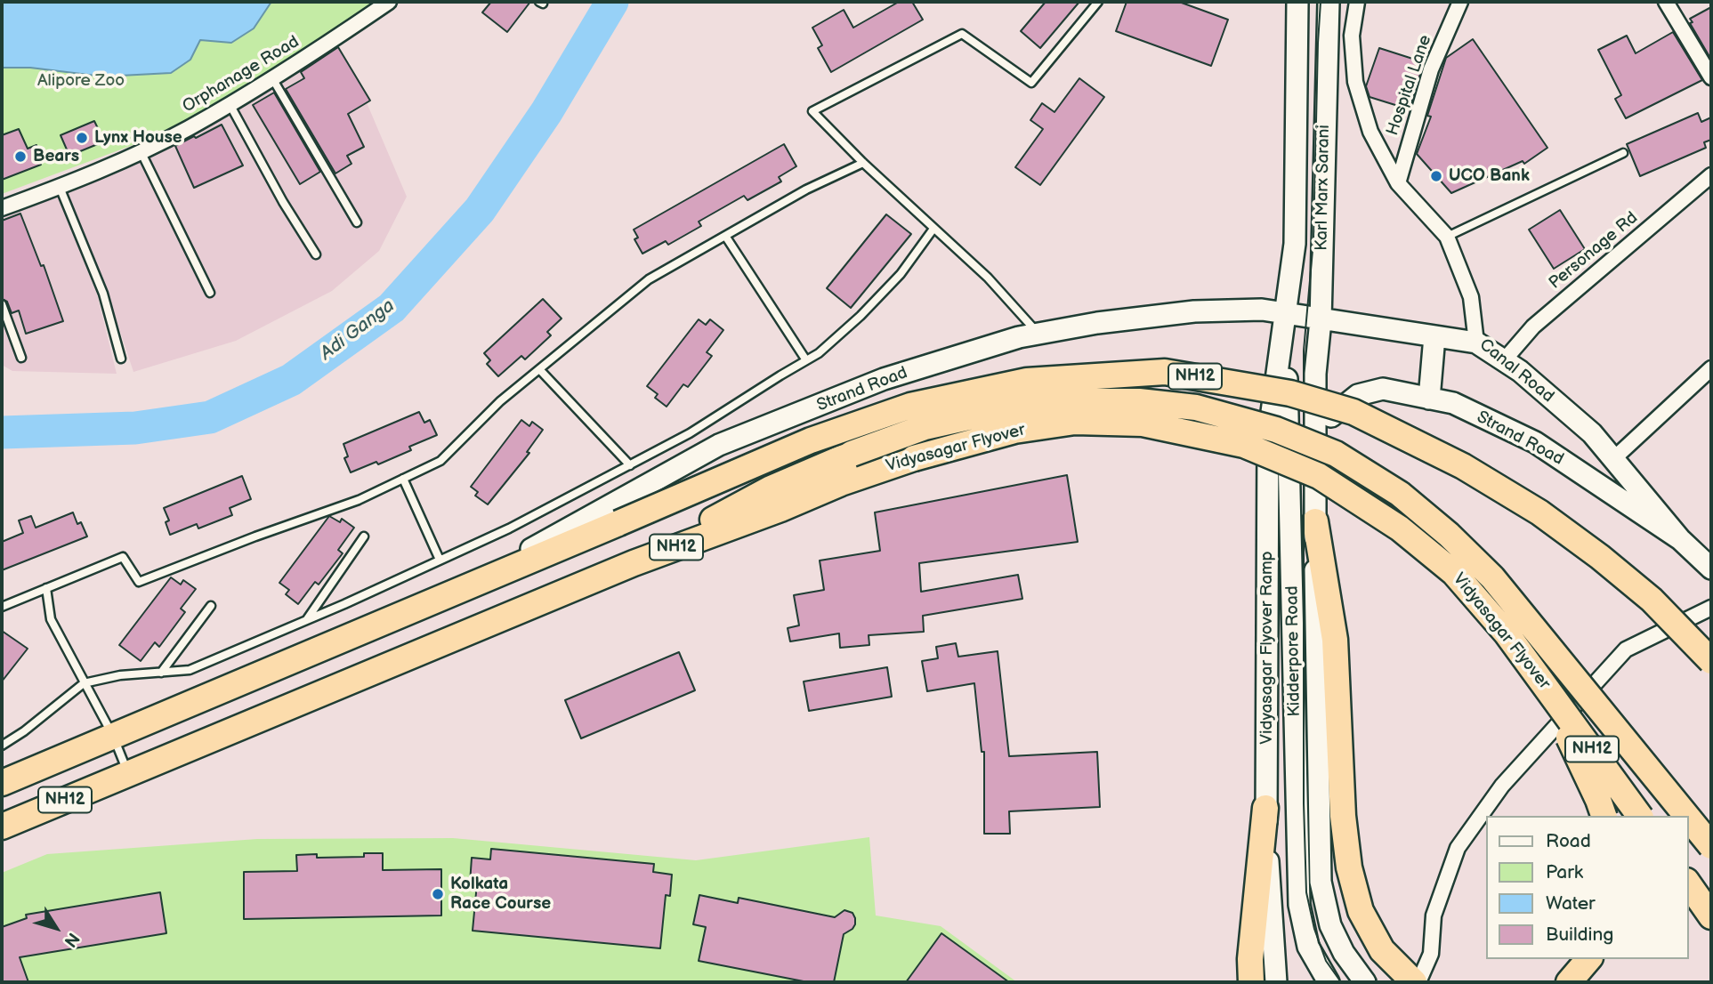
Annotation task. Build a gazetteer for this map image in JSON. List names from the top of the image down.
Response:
{
  "streets": {
    "highway": ["NH12", "Vidyasagar Flyover"],
    "main road": [
      "Karl Marx Sarani",
      "Canal Road",
      "Strand Road",
      "Vidyasagar Flyover Ramp",
      "Kidderpore Road"
    ],
    "street": ["Orphanage Road", "Hospital Lane", "Personage Rd"]
  },
  "crossings": [
    ["Hospital Lane", "Canal Road"],
    ["Karl Marx Sarani", "Strand Road"],
    ["Karl Marx Sarani", "Kidderpore Road"],
    ["Personage Rd", "Canal Road"],
    ["Canal Road", "Strand Road"],
    ["NH12", "Strand Road"],
    ["NH12", "Vidyasagar Flyover"],
    ["Strand Road", "Vidyasagar Flyover Ramp"],
    ["Strand Road", "Kidderpore Road"],
    ["Vidyasagar Flyover Ramp", "Kidderpore Road"]
  ],
  "water": ["Adi Ganga"],
  "parks": ["Alipore Zoo"],
  "places": [
    "Lynx House",
    "Bears",
    "UCO Bank",
    "Kolkata Race Course"
  ],
  "legend": [
    "Road",
    "Park",
    "Water",
    "Building"
  ],
  "north": "bottom right"
}
